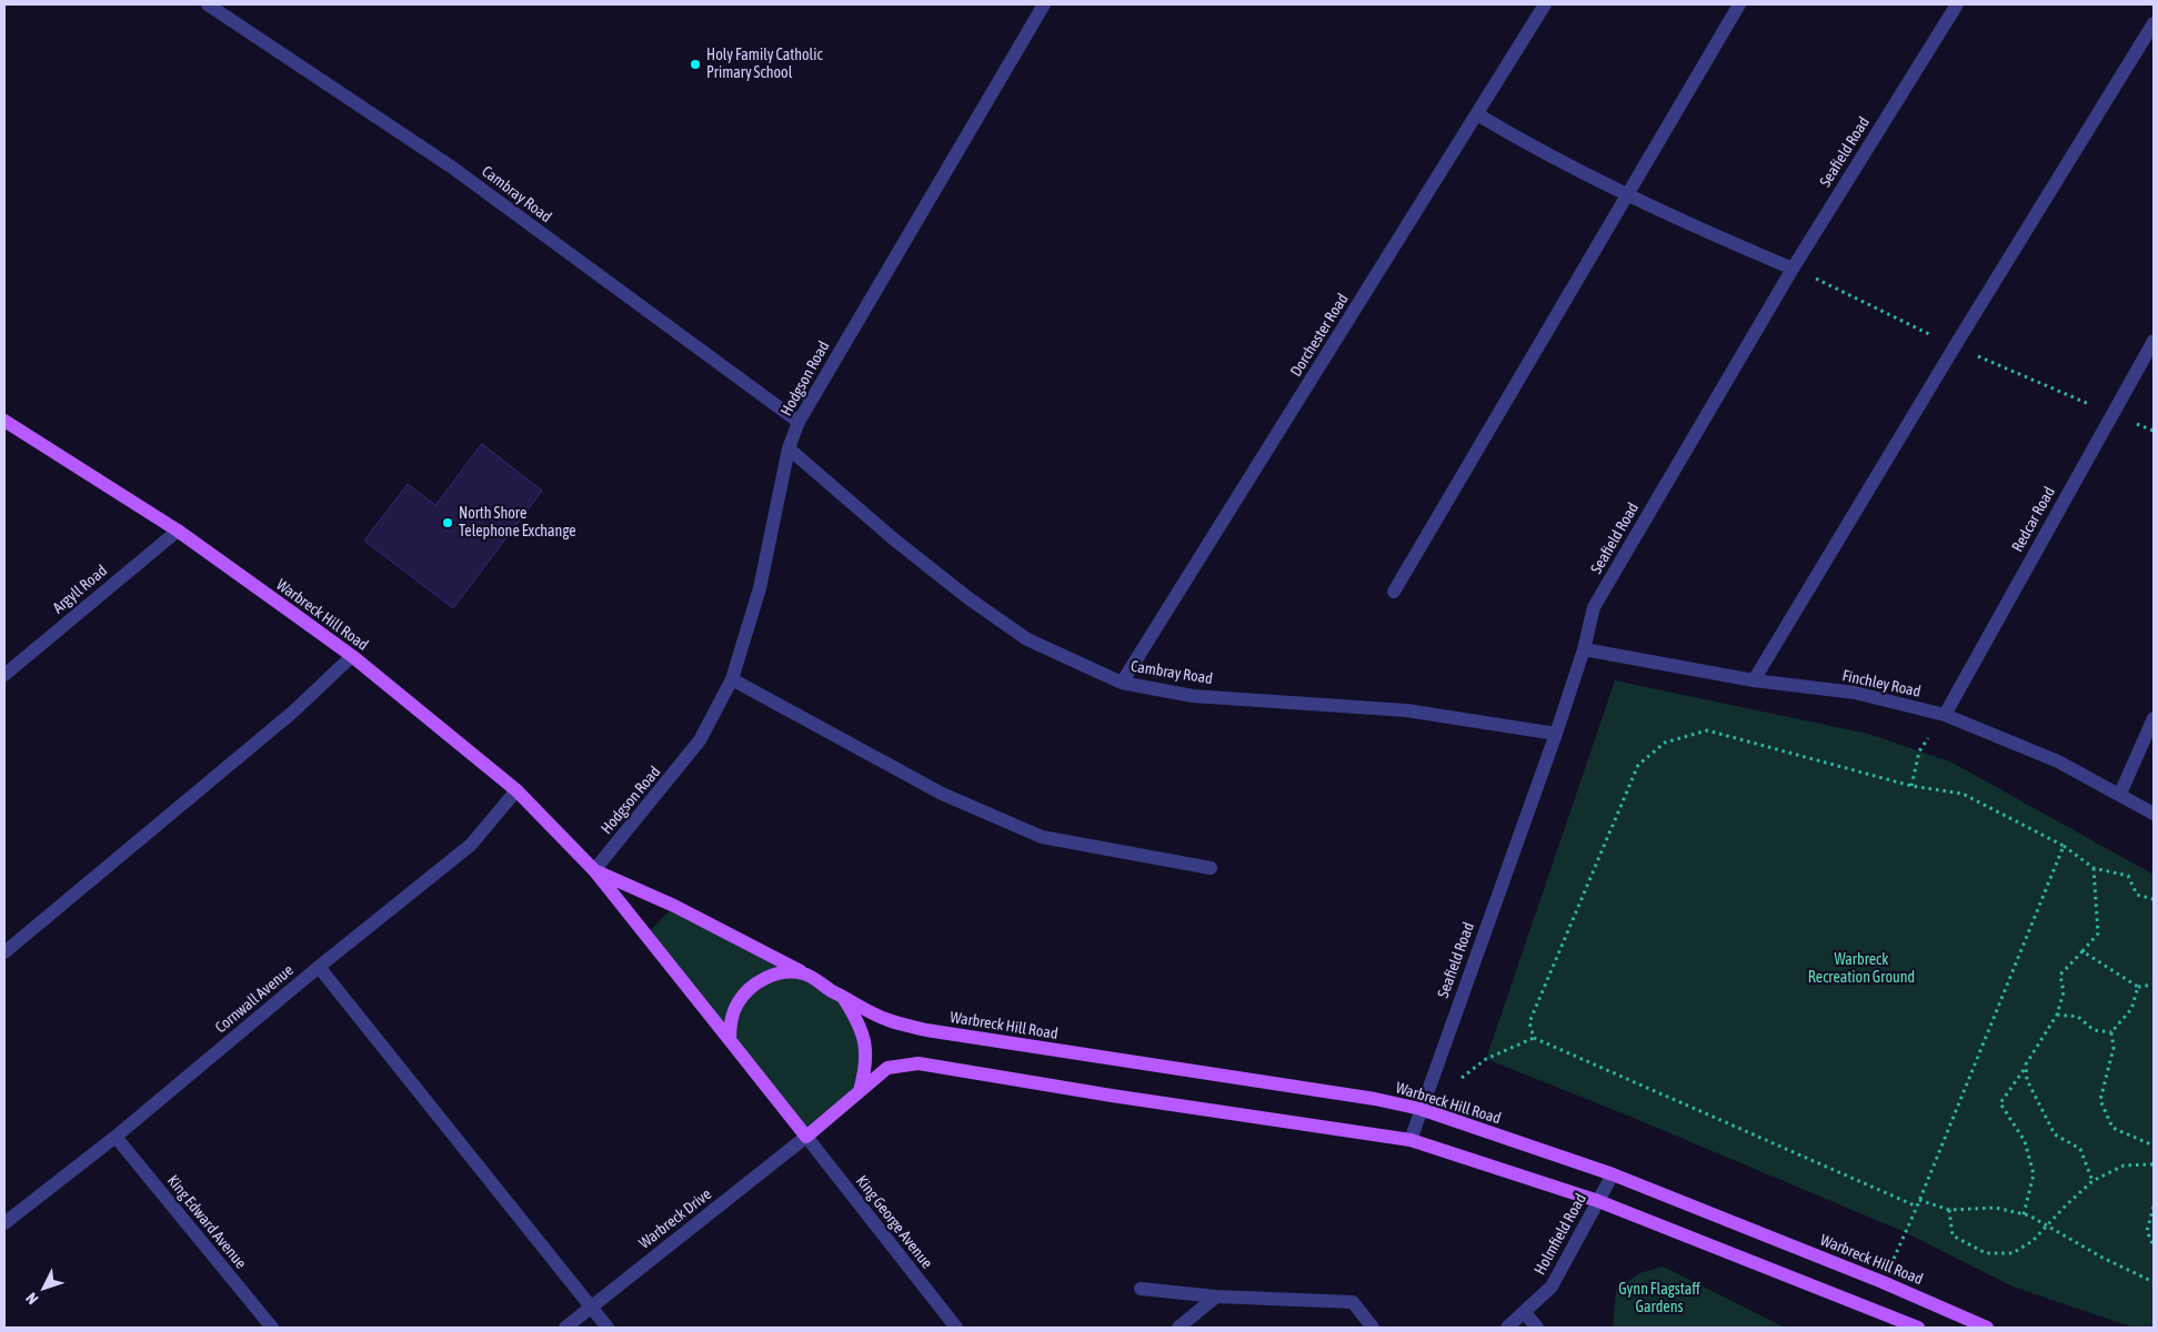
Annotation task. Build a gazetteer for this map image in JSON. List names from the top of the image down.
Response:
{
  "streets": {
    "main road": ["Warbreck Hill Road"],
    "street": [
      "Seafield Road",
      "Cambray Road",
      "Dorchester Road",
      "Hodgson Road",
      "Redcar Road",
      "Argyll Road",
      "Finchley Road",
      "Cornwall Avenue",
      "Warbreck Drive",
      "King Edward Avenue",
      "King George Avenue",
      "Holmfield Road"
    ]
  },
  "crossings": [
    ["Seafield Road", "Cambray Road"],
    ["Seafield Road", "Warbreck Hill Road"],
    ["Seafield Road", "Finchley Road"],
    ["Cambray Road", "Dorchester Road"],
    ["Cambray Road", "Hodgson Road"],
    ["Hodgson Road", "Warbreck Hill Road"],
    ["Redcar Road", "Finchley Road"],
    ["Argyll Road", "Warbreck Hill Road"],
    ["Warbreck Hill Road", "Cornwall Avenue"],
    ["Warbreck Hill Road", "Warbreck Drive"],
    ["Warbreck Hill Road", "King George Avenue"],
    ["Warbreck Hill Road", "Holmfield Road"],
    ["Cornwall Avenue", "King Edward Avenue"],
    ["Warbreck Drive", "King George Avenue"]
  ],
  "parks": ["Warbreck Recreation Ground", "Gynn Flagstaff Gardens"],
  "places": ["Holy Family Catholic Primary School", "North Shore Telephone Exchange"],
  "north": "bottom left"
}
